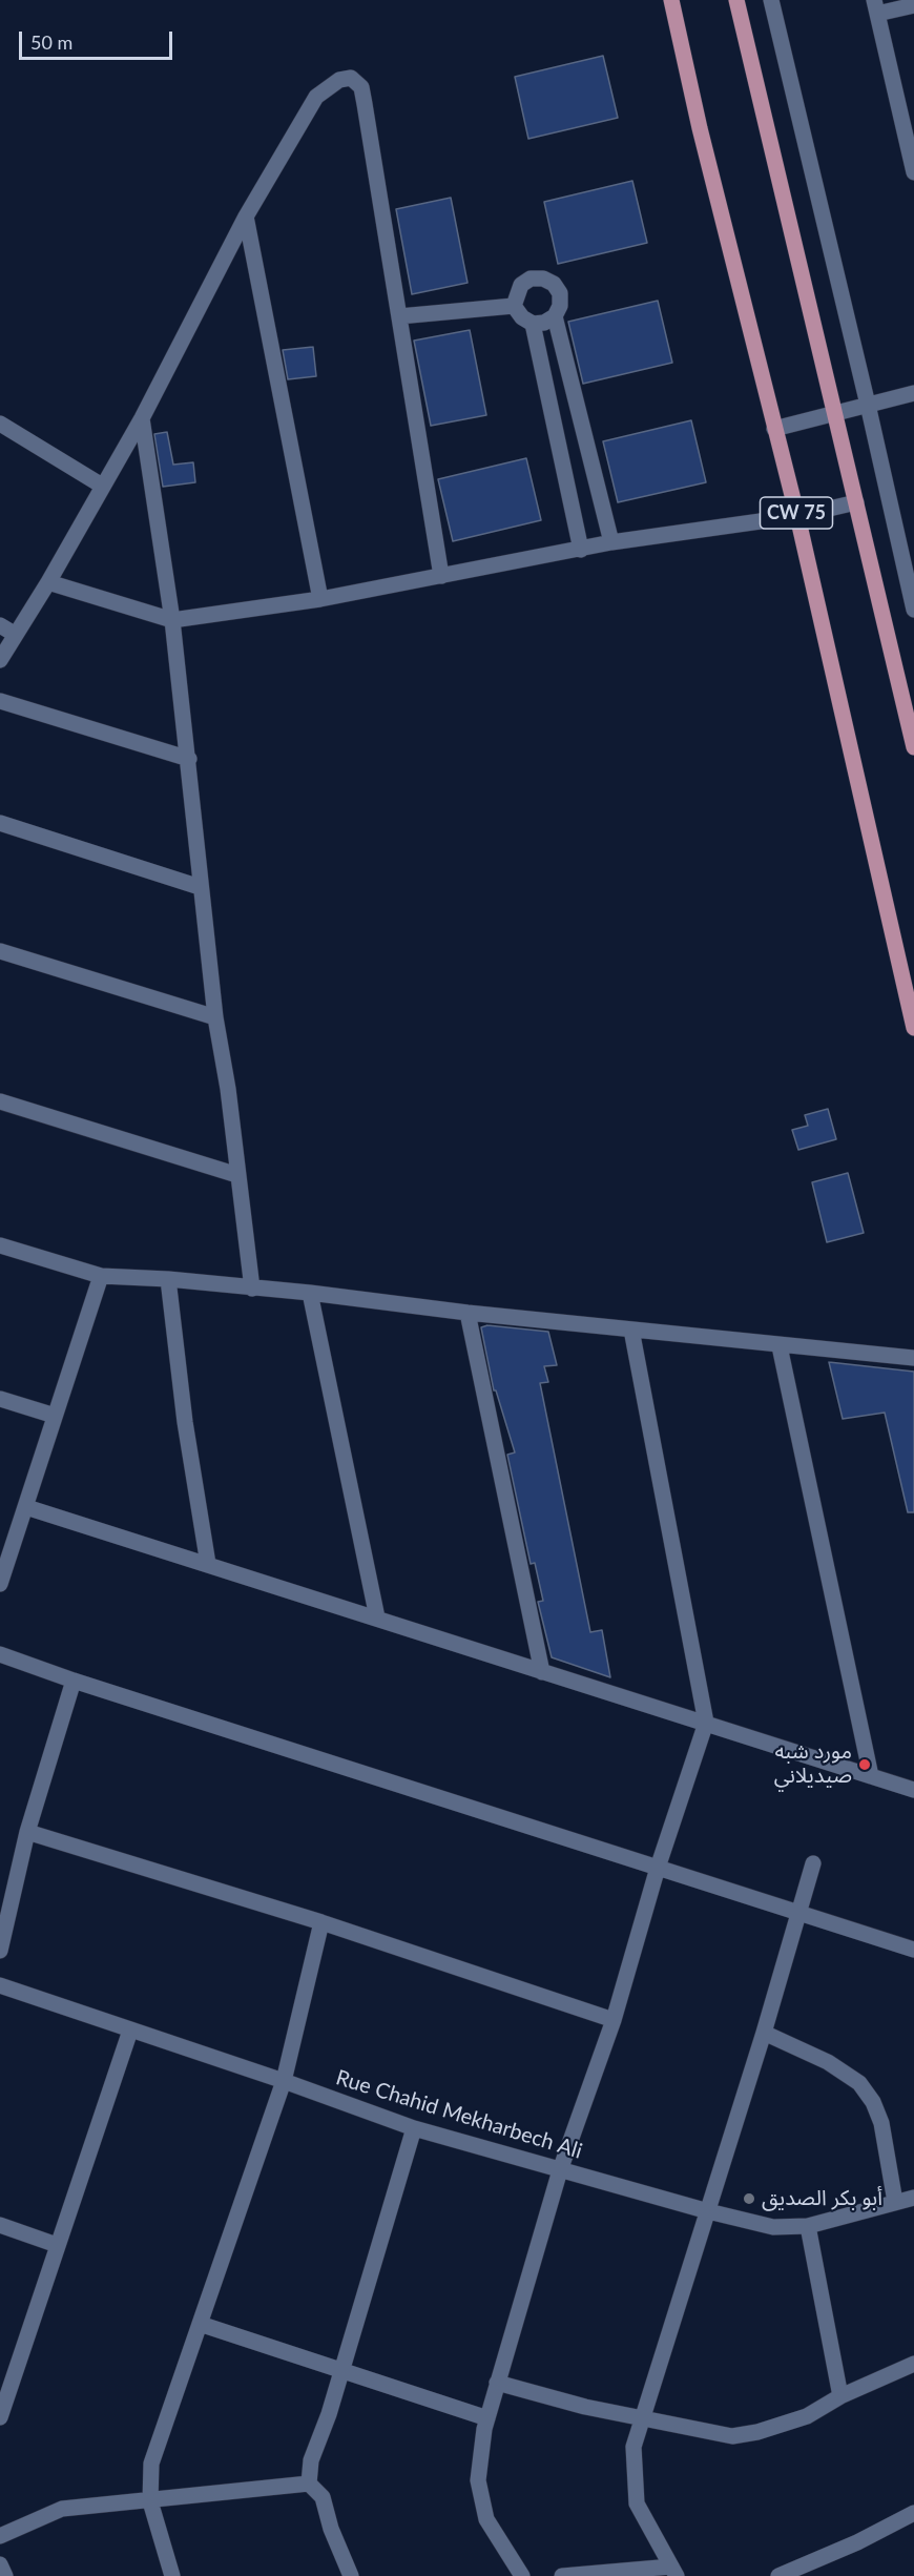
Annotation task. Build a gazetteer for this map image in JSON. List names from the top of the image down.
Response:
{
  "streets": {
    "main road": ["CW 75"],
    "street": ["Rue Chahid Mekharbech Ali"]
  },
  "places": ["مورد شبه صيديلاني", "أبو بكر الصديق"],
  "scale_bar": "50 m"
}
